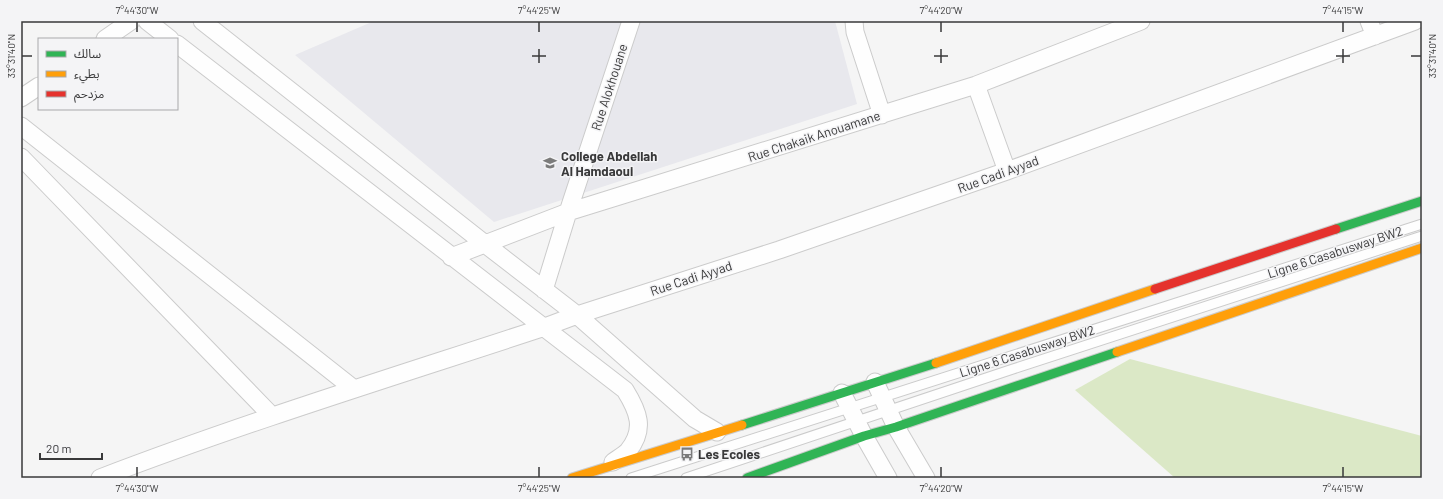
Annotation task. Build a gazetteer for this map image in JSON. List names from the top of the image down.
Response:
{
  "streets": {
    "street": ["Rue Alokhouane", "Rue Chakaik Anouamane", "Rue Cadi Ayyad"],
    "lane": ["Ligne 6 Casabusway BW2"]
  },
  "crossings": [
    ["Rue Alokhouane", "Rue Chakaik Anouamane"]
  ],
  "places": {
    "school or university": ["College Abdellah Al Hamdaoui"],
    "bus stop": ["Les Ecoles"]
  },
  "legend": ["سالك", "بطيء", "مزدحم"],
  "scale_bar": "20 m",
  "coordinates": [
    "7°44'30\"W",
    "7°44'25\"W",
    "7°44'20\"W",
    "7°44'15\"W",
    "33°31'40\"N"
  ]
}
